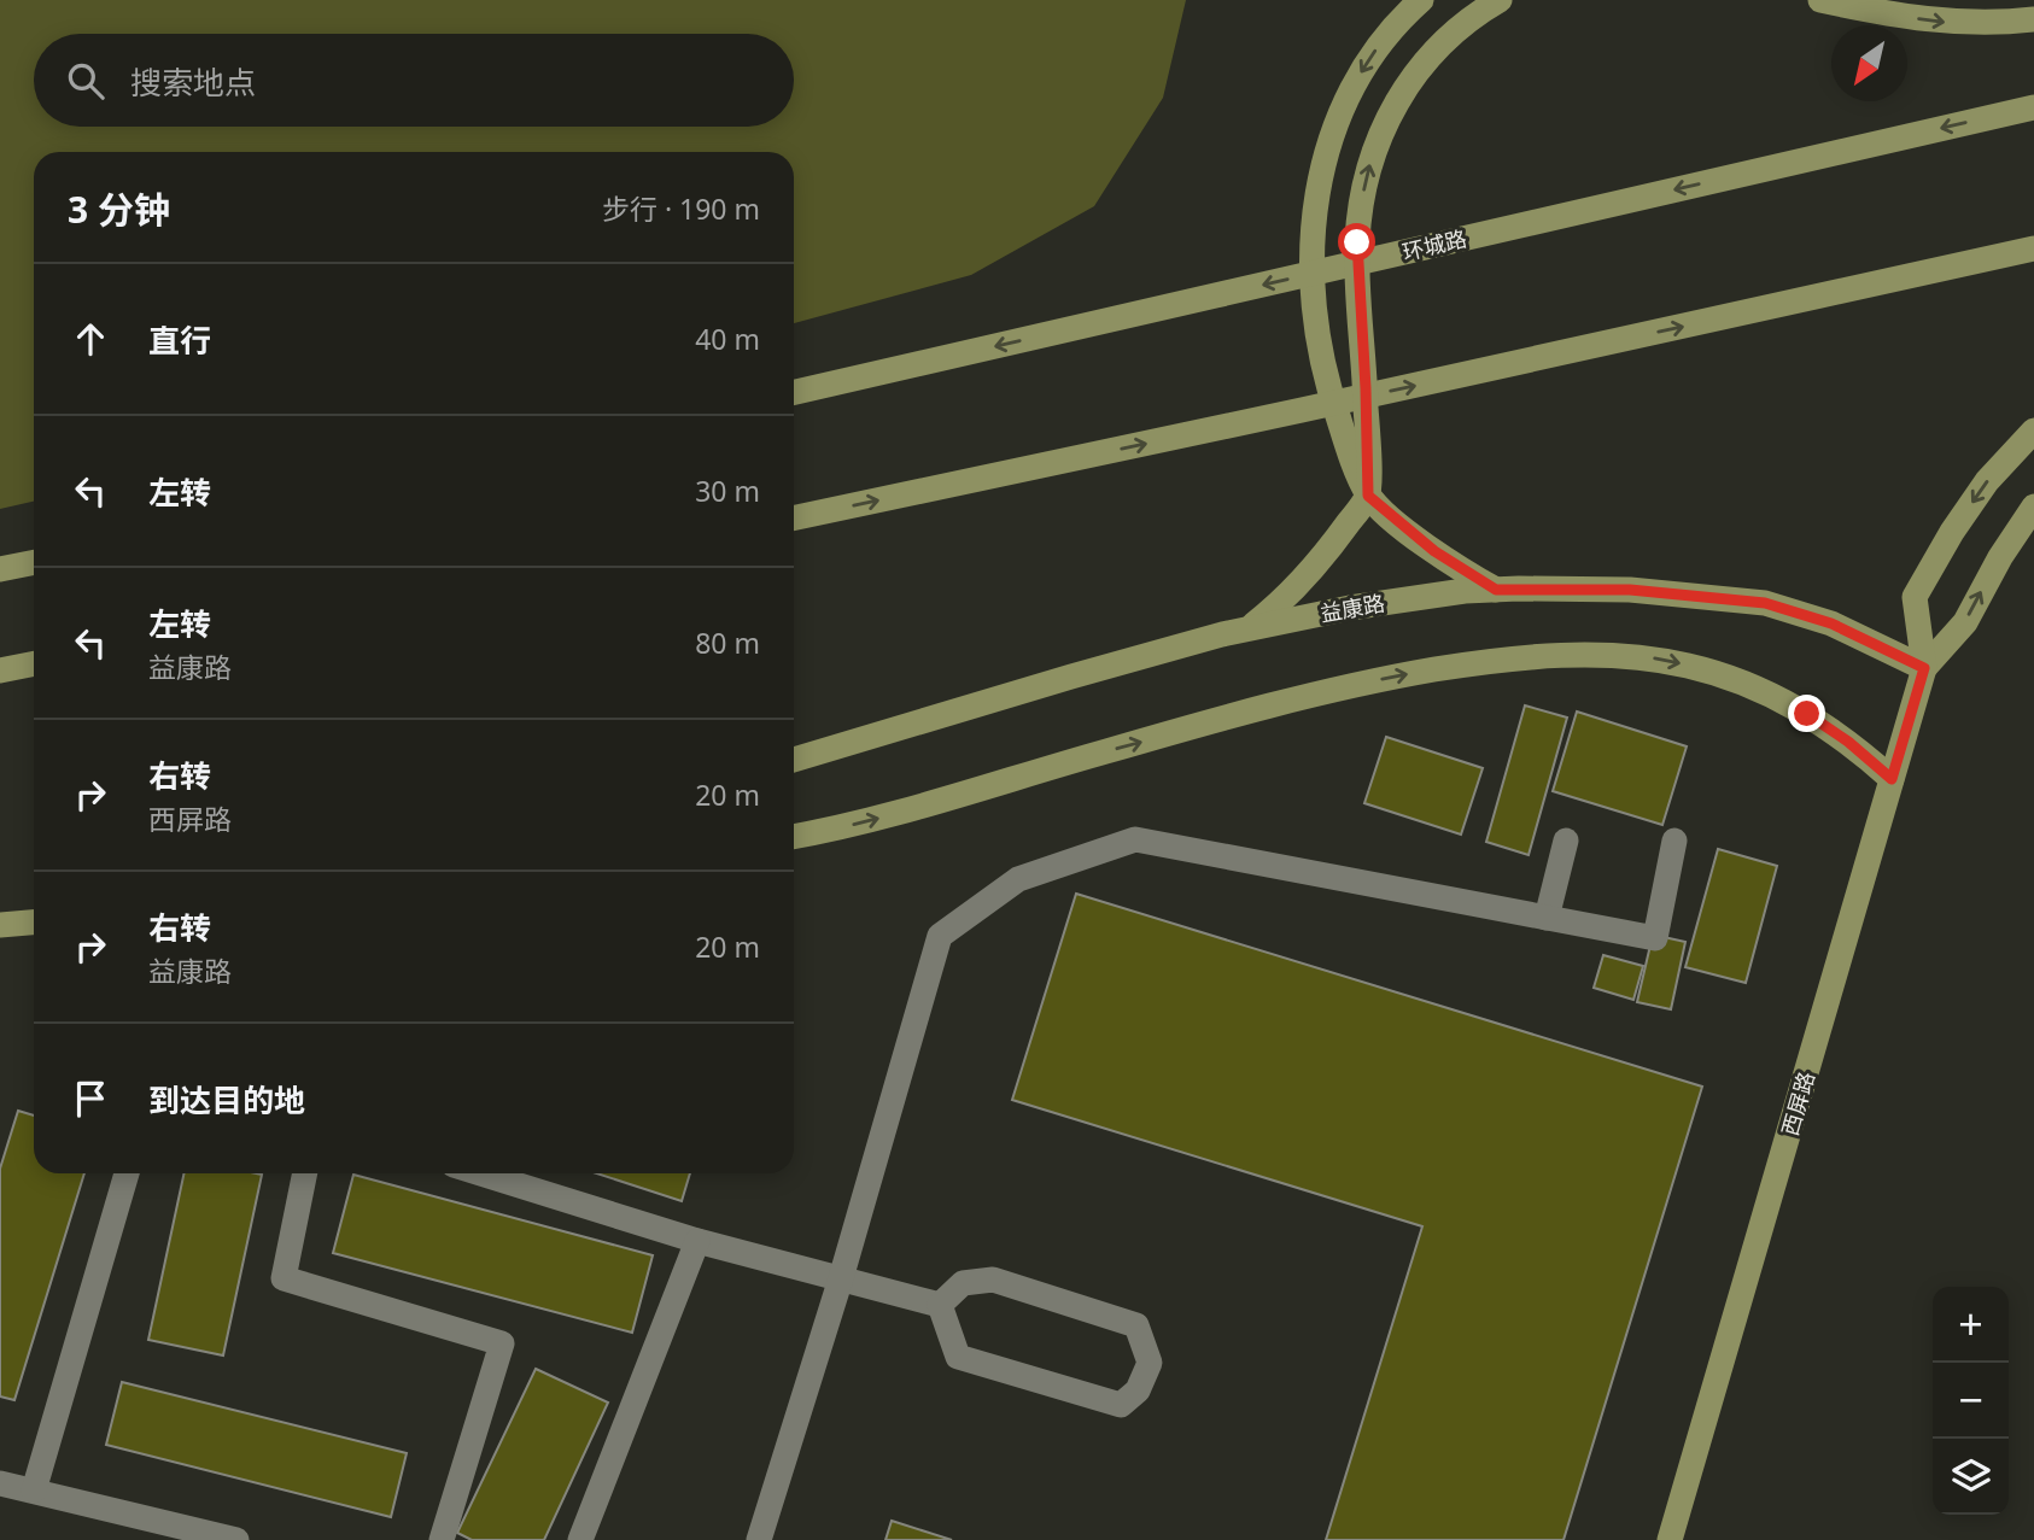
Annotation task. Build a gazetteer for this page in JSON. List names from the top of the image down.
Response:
{
  "streets": {
    "main road": ["环城路", "益康路", "西屏路"]
  },
  "crossings": [
    ["益康路", "西屏路"]
  ],
  "north": "bottom left",
  "page": {
    "search": "搜索地点",
    "heading": ["3 分钟", "步行 · 190 m"],
    "list": [
      ["直行", "40 m"],
      ["左转", "30 m"],
      ["左转", "益康路", "80 m"],
      ["右转", "西屏路", "20 m"],
      ["右转", "益康路", "20 m"],
      "到达目的地"
    ],
    "map_buttons": ["+", "−"]
  }
}
